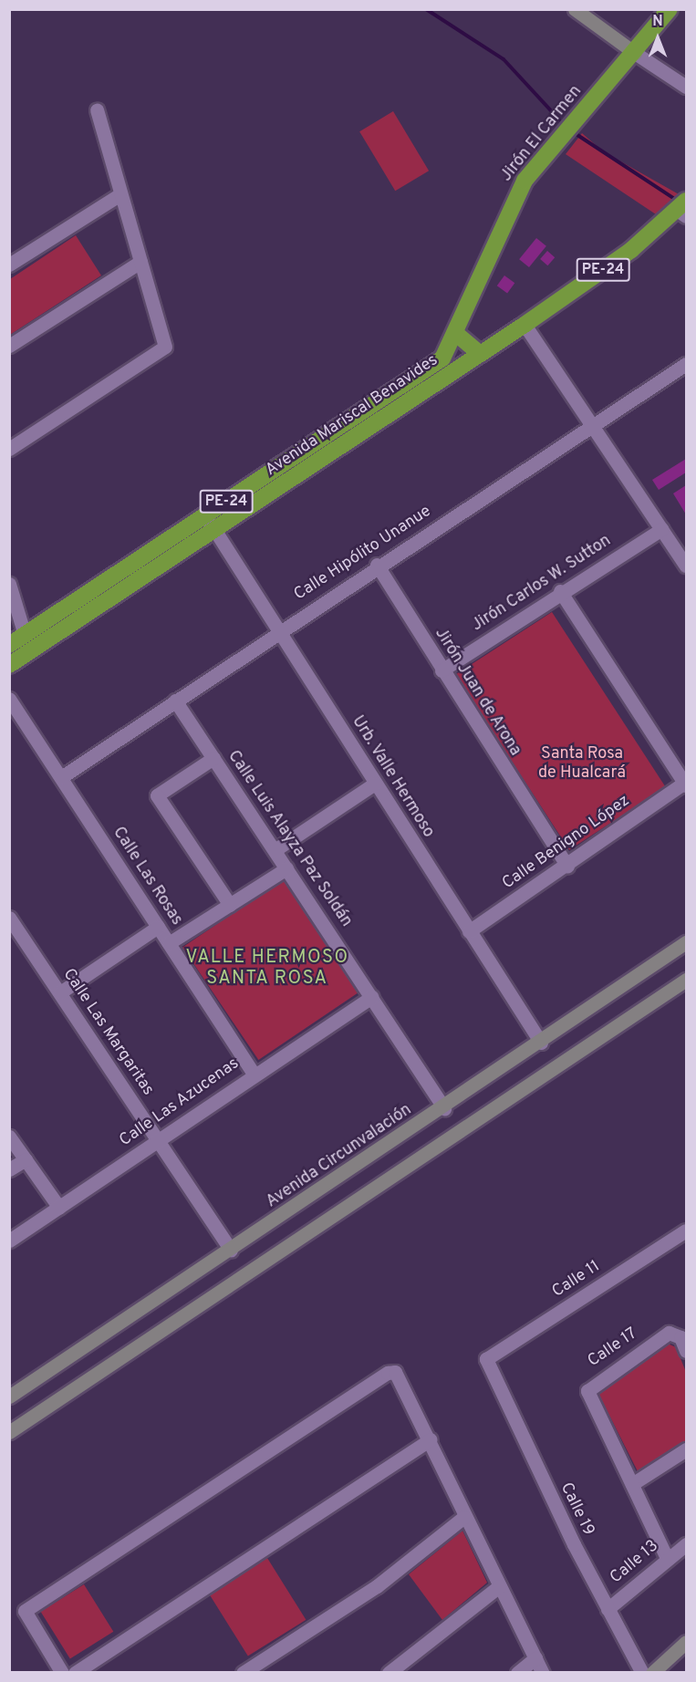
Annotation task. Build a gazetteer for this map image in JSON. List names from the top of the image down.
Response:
{
  "streets": {
    "highway": ["Jirón El Carmen", "PE-24", "Avenida Mariscal Benavides"],
    "street": [
      "Calle Hipólito Unanue",
      "Jirón Carlos W. Sutton",
      "Jirón Juan de Arona",
      "Urb. Valle Hermoso",
      "Calle Luis Alayza Paz Soldán",
      "Calle Benigno López",
      "Calle Las Rosas",
      "Calle Las Margaritas",
      "Calle Las Azucenas",
      "Avenida Circunvalación",
      "Calle 11",
      "Calle 17",
      "Calle 19",
      "Calle 13"
    ]
  },
  "crossings": [
    ["Jirón El Carmen", "Avenida Mariscal Benavides"],
    ["PE-24", "Avenida Mariscal Benavides"],
    ["Avenida Mariscal Benavides", "Urb. Valle Hermoso"],
    ["Calle Hipólito Unanue", "Jirón Juan de Arona"],
    ["Calle Hipólito Unanue", "Urb. Valle Hermoso"],
    ["Calle Hipólito Unanue", "Calle Luis Alayza Paz Soldán"],
    ["Calle Hipólito Unanue", "Calle Las Rosas"],
    ["Jirón Carlos W. Sutton", "Jirón Juan de Arona"],
    ["Jirón Juan de Arona", "Calle Benigno López"],
    ["Urb. Valle Hermoso", "Calle Benigno López"],
    ["Urb. Valle Hermoso", "Avenida Circunvalación"],
    ["Calle Luis Alayza Paz Soldán", "Calle Las Azucenas"],
    ["Calle Luis Alayza Paz Soldán", "Avenida Circunvalación"],
    ["Calle Las Rosas", "Calle Las Azucenas"],
    ["Calle Las Margaritas", "Calle Las Azucenas"],
    ["Calle Las Margaritas", "Avenida Circunvalación"],
    ["Calle 11", "Calle 19"],
    ["Calle 17", "Calle 13"],
    ["Calle 19", "Calle 13"]
  ],
  "districts": ["VALLE HERMOSO SANTA ROSA"],
  "parks": ["Santa Rosa de Hualcará"],
  "north": "top"
}
